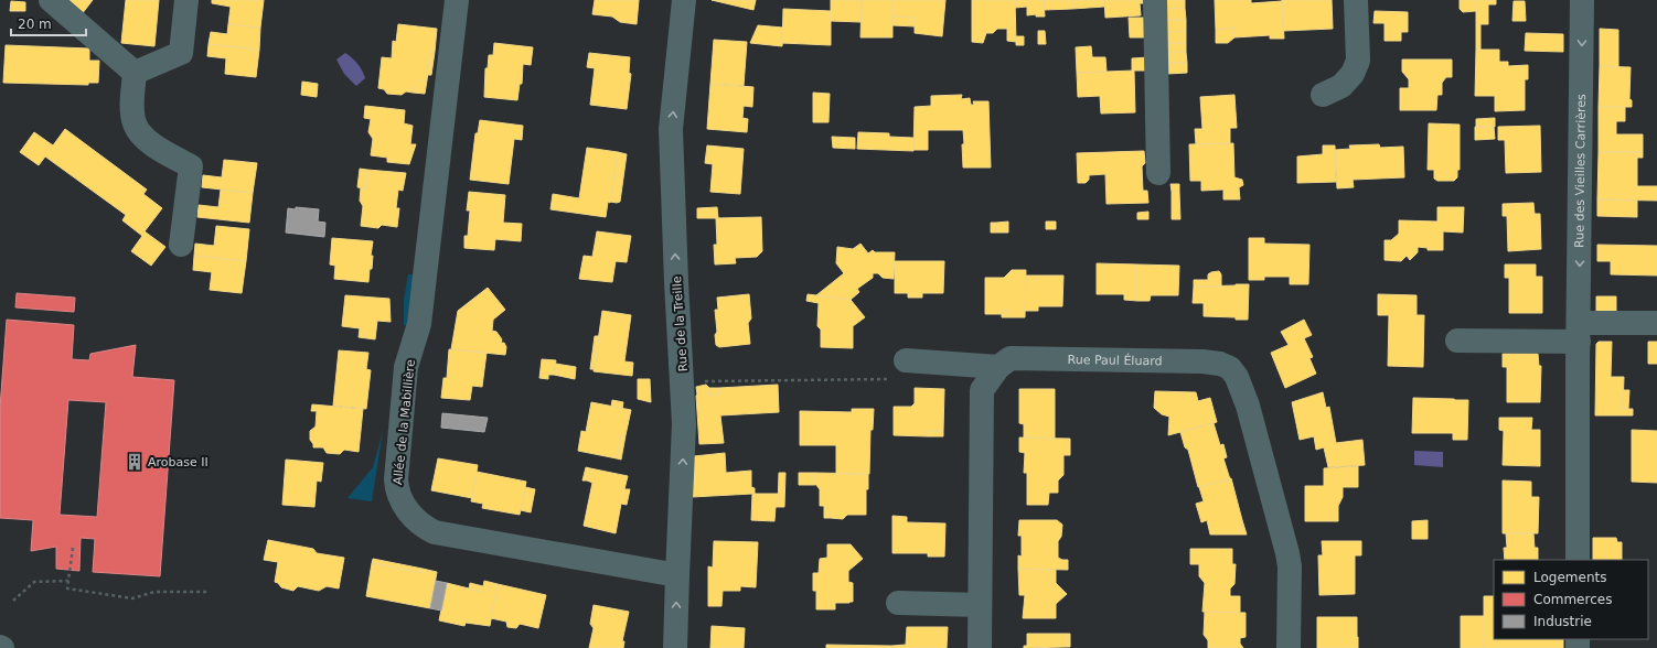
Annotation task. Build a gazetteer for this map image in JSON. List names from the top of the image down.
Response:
{
  "streets": {
    "street": [
      "Rue des Vieilles Carrières",
      "Rue de la Treille",
      "Rue Paul Éluard",
      "Allée de la Mabillière"
    ]
  },
  "crossings": [
    ["Rue de la Treille", "Allée de la Mabillière"]
  ],
  "one_way": ["Rue des Vieilles Carrières", "Rue de la Treille"],
  "places": {
    "building": ["Arobase II"]
  },
  "legend": ["Logements", "Commerces", "Industrie"],
  "scale_bar": "20 m"
}
